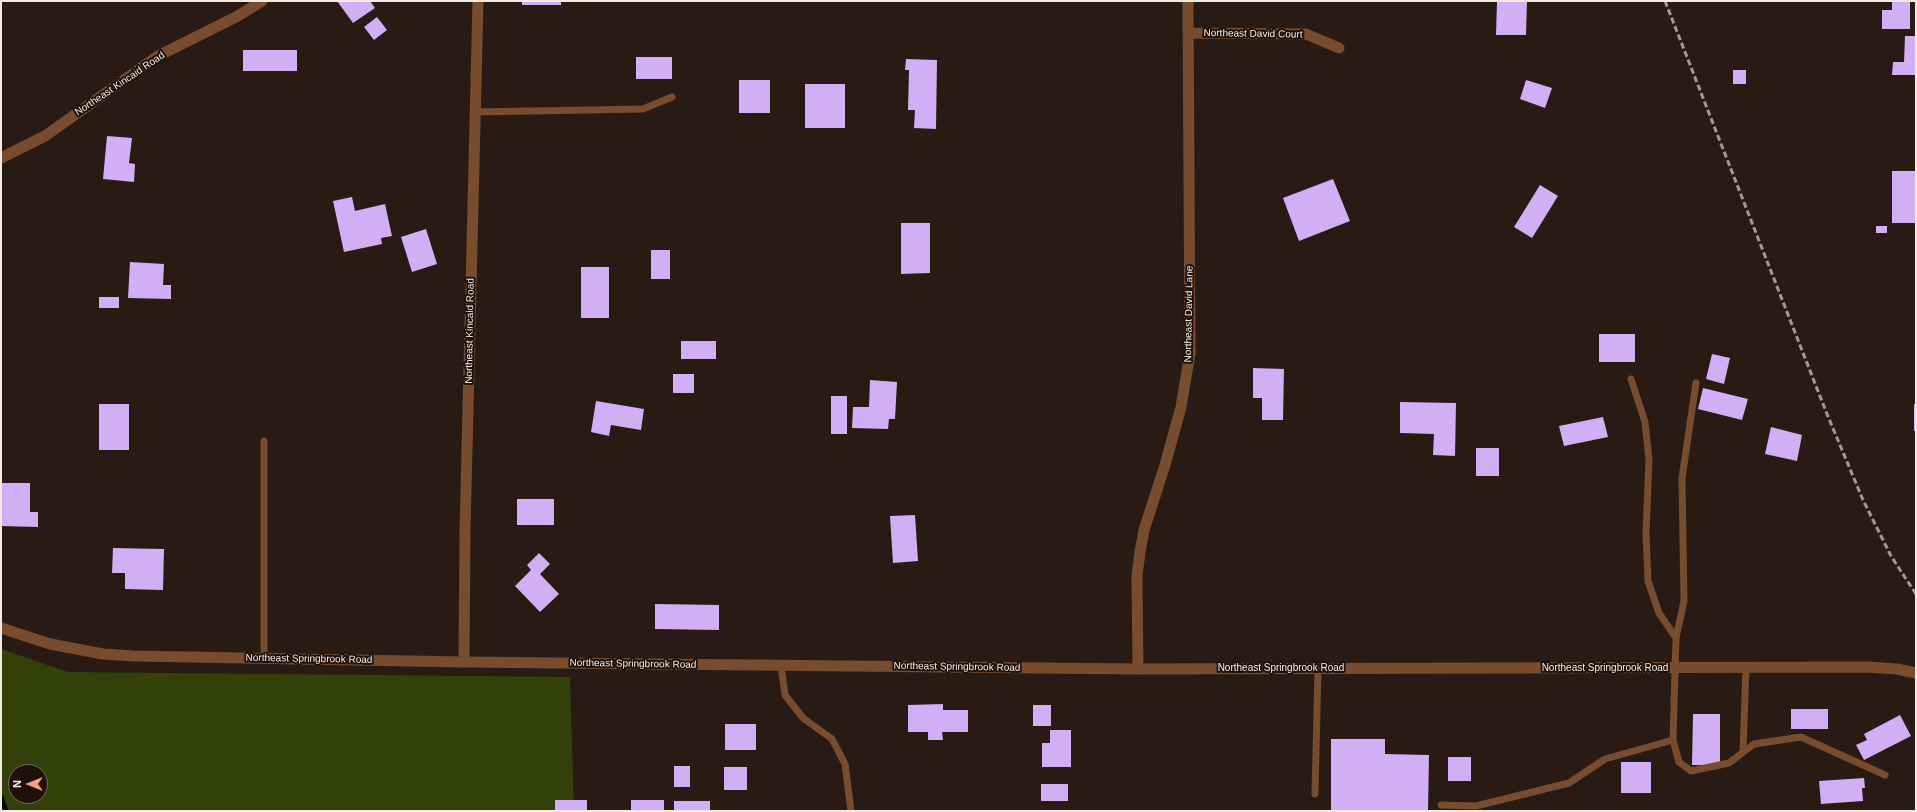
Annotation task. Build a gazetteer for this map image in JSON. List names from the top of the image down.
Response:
{
  "streets": {
    "street": [
      "Northeast David Court",
      "Northeast Kincaid Road",
      "Northeast David Lane",
      "Northeast Springbrook Road"
    ]
  },
  "crossings": [
    ["Northeast David Court", "Northeast David Lane"],
    ["Northeast Kincaid Road", "Northeast Springbrook Road"],
    ["Northeast David Lane", "Northeast Springbrook Road"]
  ],
  "north": "left"
}
